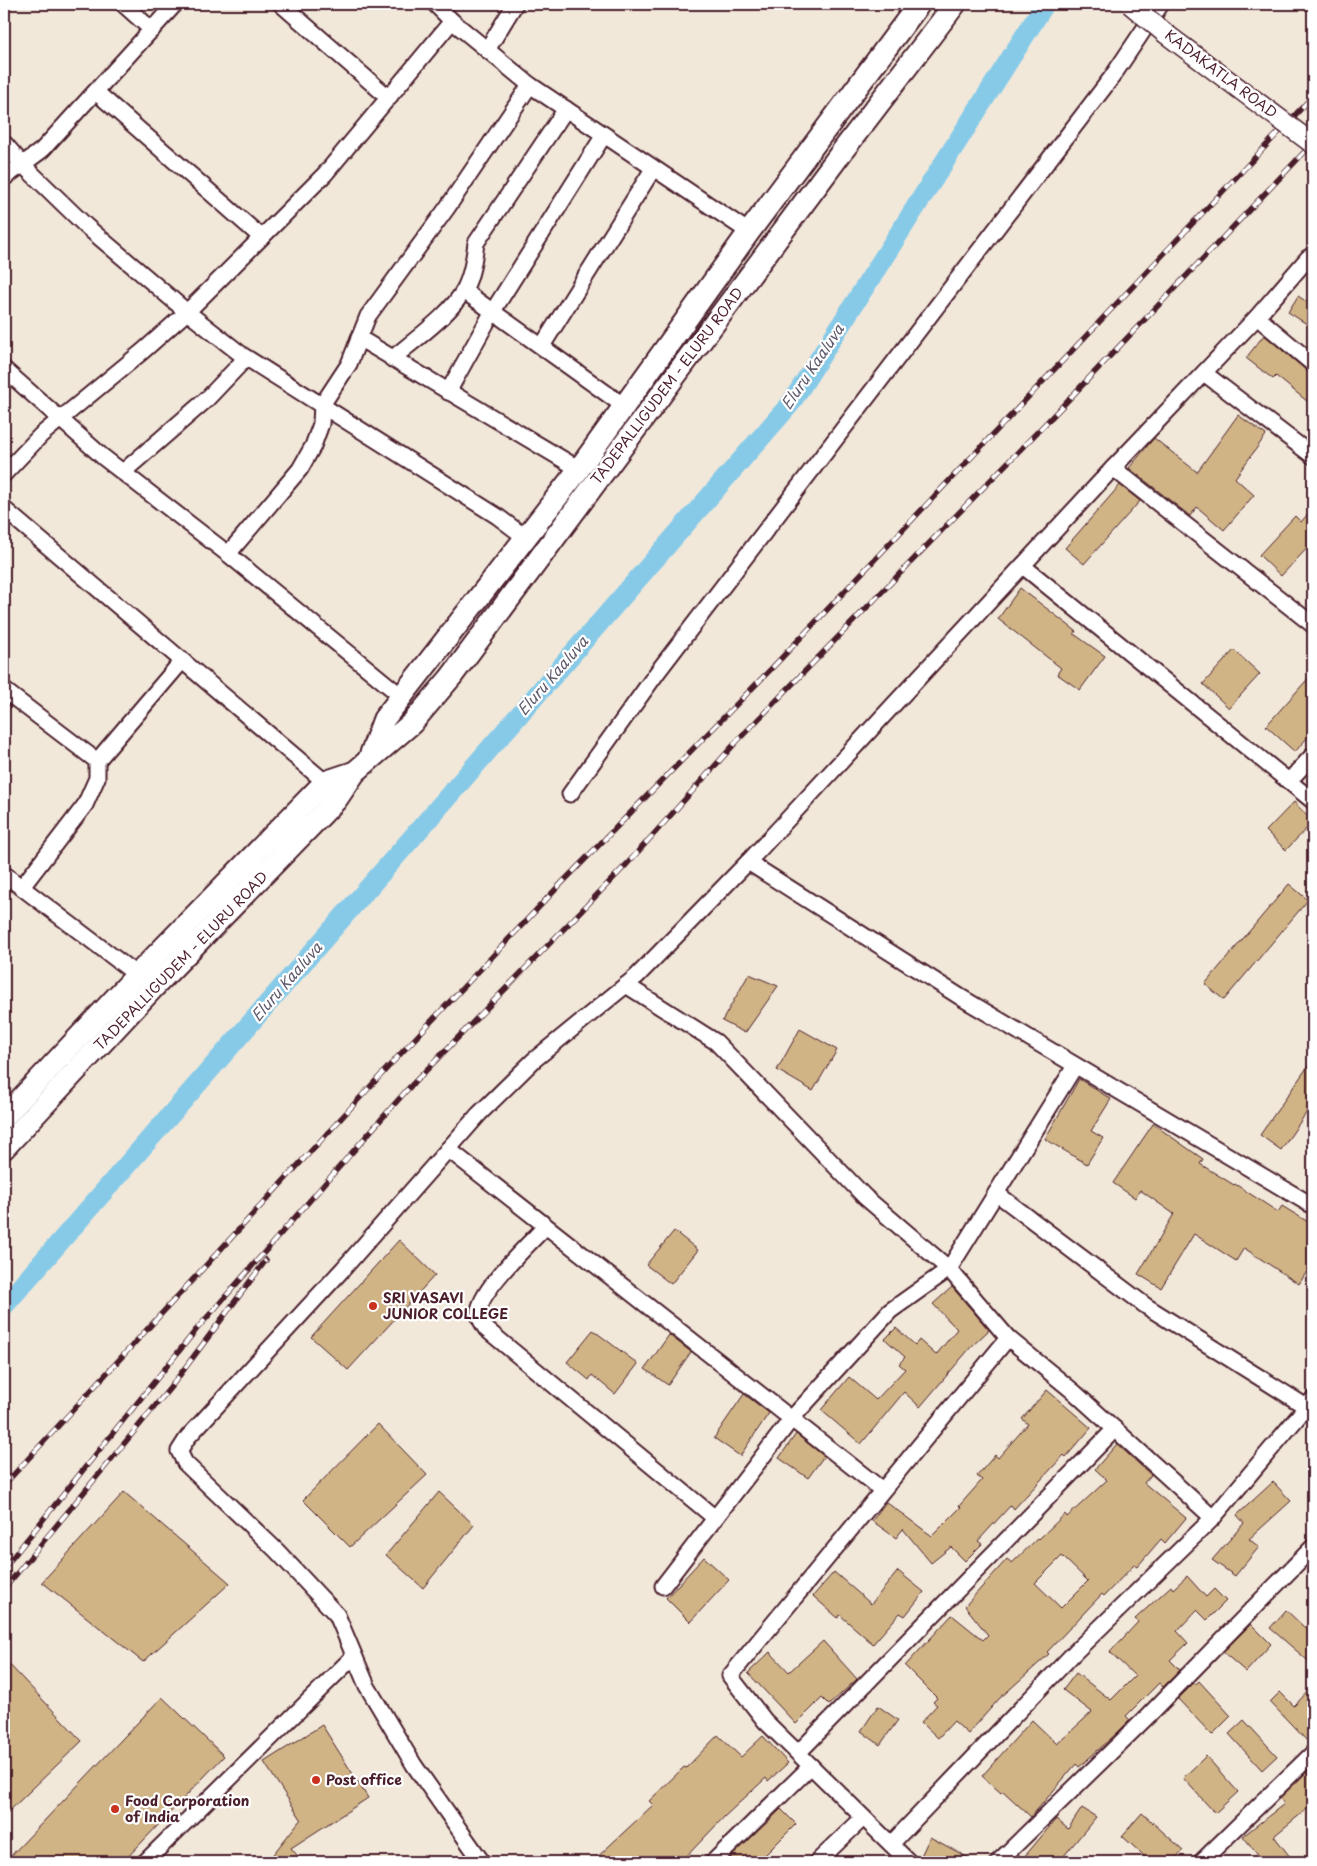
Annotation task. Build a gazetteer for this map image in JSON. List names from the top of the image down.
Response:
{
  "streets": {
    "main road": ["TADEPALLIGUDEM - ELURU ROAD"],
    "street": ["KADAKATLA ROAD"]
  },
  "water": ["Eluru Kaaluva"],
  "places": ["SRI VASAVI JUNIOR COLLEGE", "Post office", "Food Corporation of India"]
}
